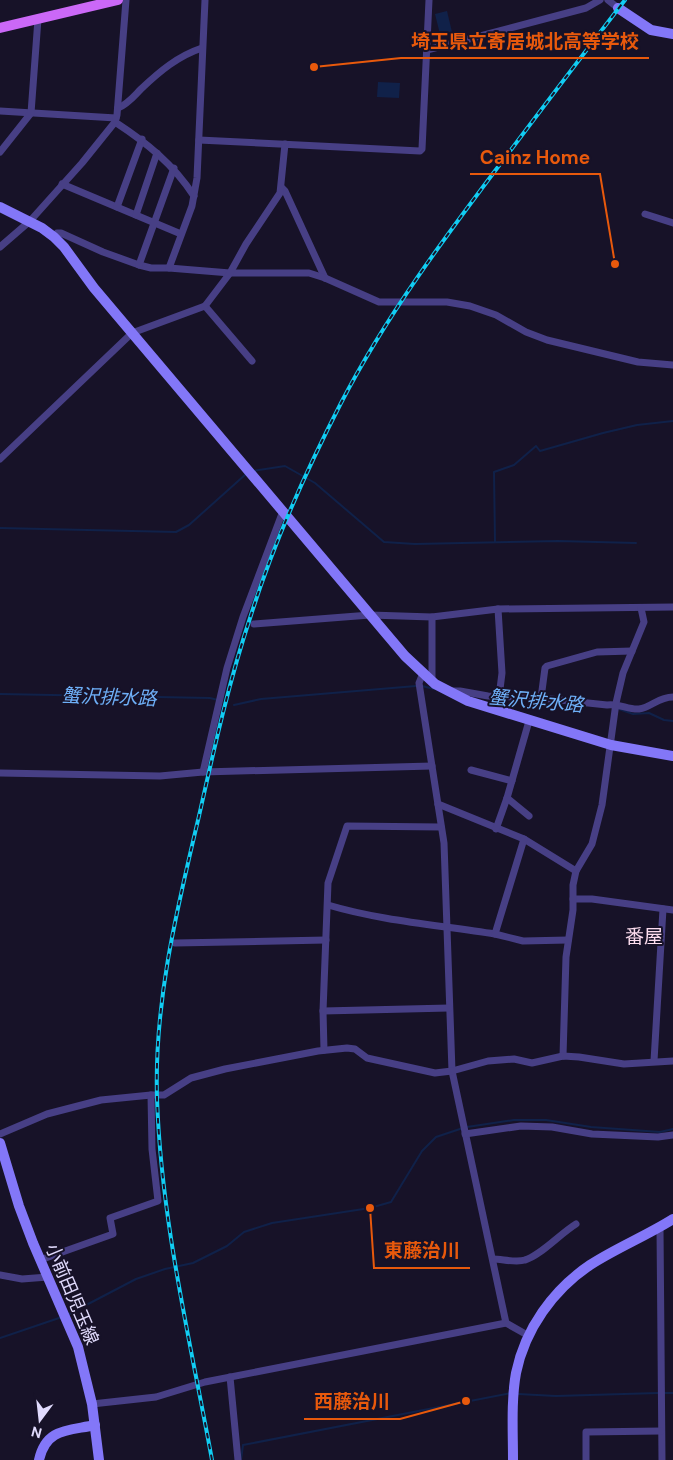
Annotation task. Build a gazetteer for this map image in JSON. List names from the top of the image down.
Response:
{
  "streets": {
    "street": ["小前田児玉線"]
  },
  "districts": ["番屋"],
  "water": ["蟹沢排水路"],
  "places": [
    "埼玉県立寄居城北高等学校",
    "Cainz Home",
    "東藤治川",
    "西藤治川"
  ],
  "north": "bottom"
}
